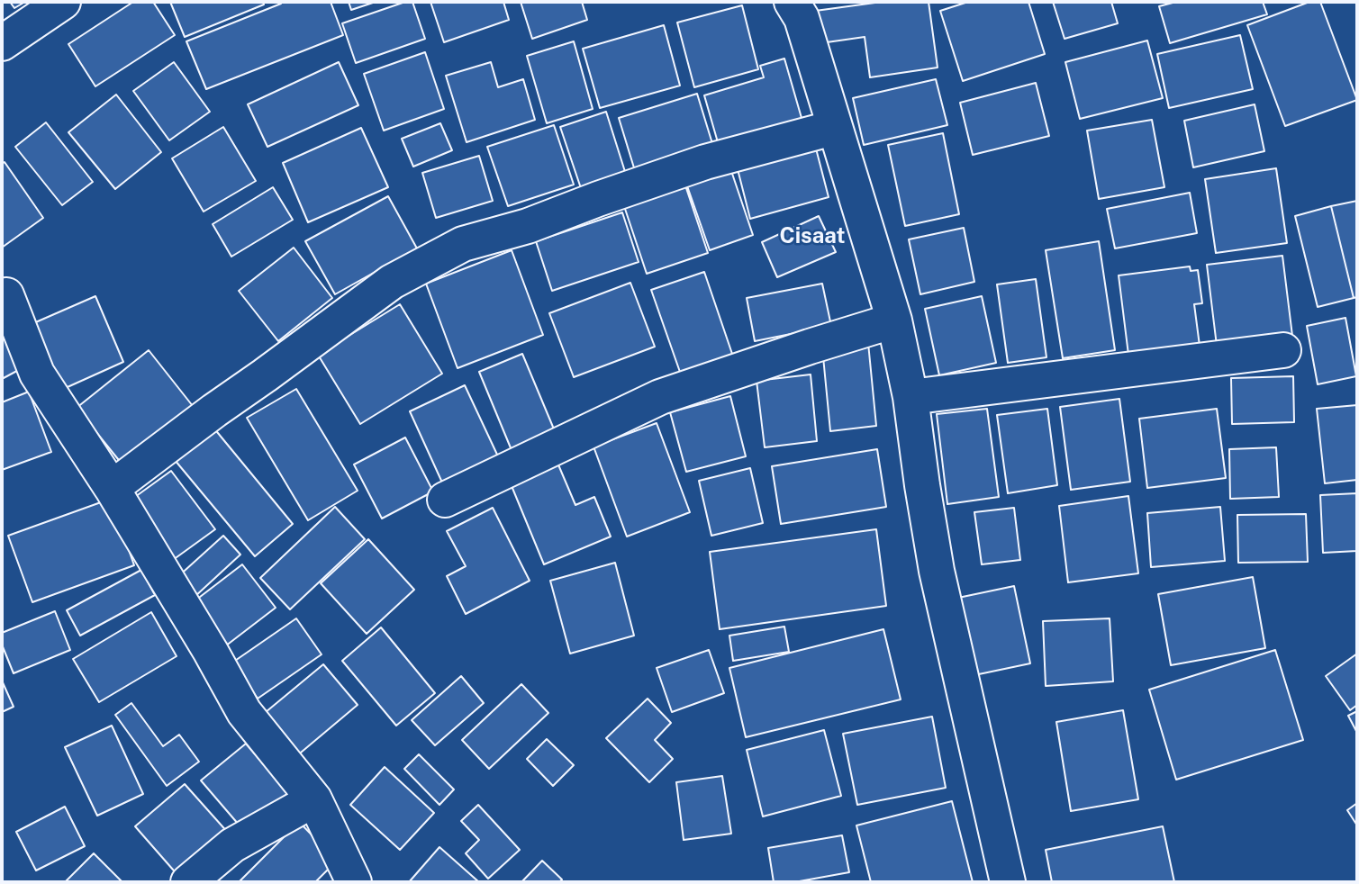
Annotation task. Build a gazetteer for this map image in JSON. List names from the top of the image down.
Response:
{
  "districts": ["Cisaat"]
}
